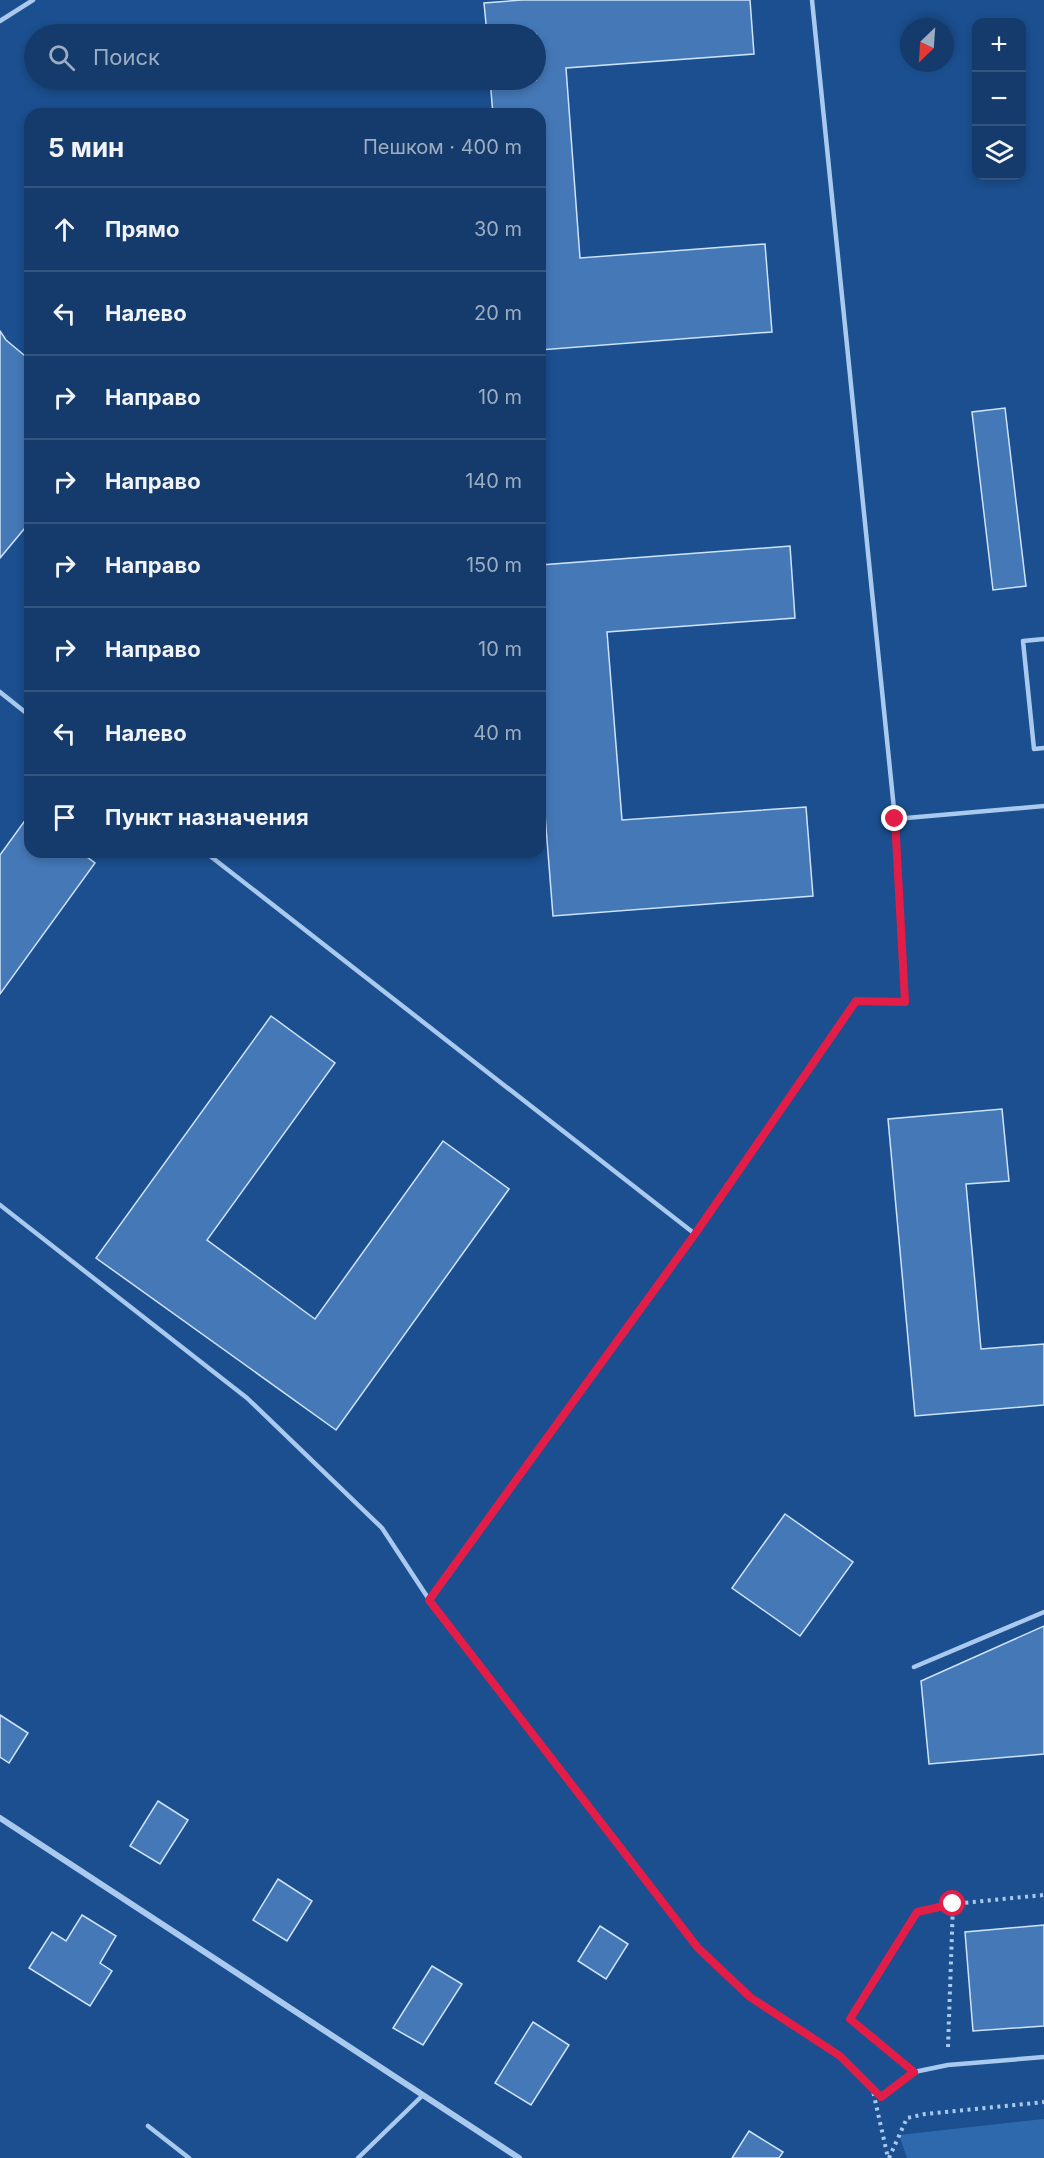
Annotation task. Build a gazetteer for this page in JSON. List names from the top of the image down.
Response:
{
  "north": "bottom left",
  "page": {
    "map_buttons": ["+", "−"],
    "search": "Поиск",
    "heading": ["5 мин", "Пешком · 400 m"],
    "list": [
      ["Прямо", "30 m"],
      ["Налево", "20 m"],
      ["Направо", "10 m"],
      ["Направо", "140 m"],
      ["Направо", "150 m"],
      ["Направо", "10 m"],
      ["Налево", "40 m"],
      "Пункт назначения"
    ]
  }
}
